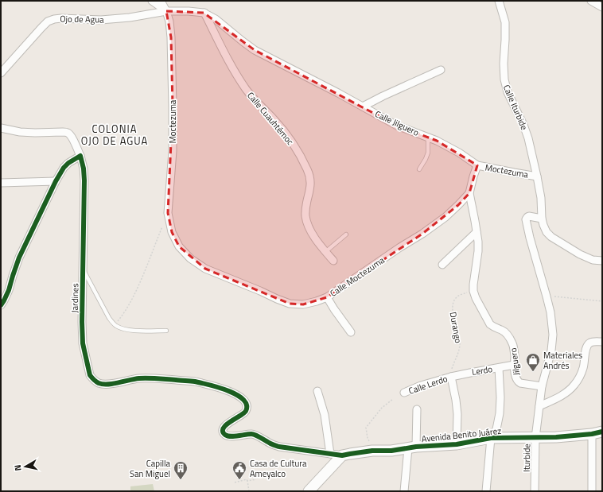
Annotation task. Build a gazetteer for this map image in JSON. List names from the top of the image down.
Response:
{
  "streets": {
    "street": [
      "Ojo de Agua",
      "Calle Iturbide",
      "Calle Cuauhtémoc",
      "Moctezuma",
      "Calle Jilguero",
      "Calle Moctezuma",
      "Jardines",
      "Jilguero",
      "Lerdo",
      "Calle Lerdo",
      "Avenida Benito Juárez",
      "Iturbide"
    ],
    "path": ["Durango"]
  },
  "crossings": [
    ["Ojo de Agua", "Moctezuma"],
    ["Ojo de Agua", "Calle Jilguero"],
    ["Calle Iturbide", "Moctezuma"],
    ["Calle Cuauhtémoc", "Calle Jilguero"],
    ["Moctezuma", "Calle Jilguero"],
    ["Moctezuma", "Calle Moctezuma"],
    ["Durango", "Jilguero"],
    ["Durango", "Lerdo"],
    ["Durango", "Calle Lerdo"],
    ["Jilguero", "Lerdo"],
    ["Jilguero", "Iturbide"],
    ["Lerdo", "Calle Lerdo"],
    ["Avenida Benito Juárez", "Iturbide"]
  ],
  "districts": ["COLONIA OJO DE AGUA"],
  "places": {
    "shop": ["Materiales Andrés"],
    "building": ["Capilla San Miguel"],
    "public building": ["Casa de Cultura Ameyalco"]
  },
  "north": "left"
}
